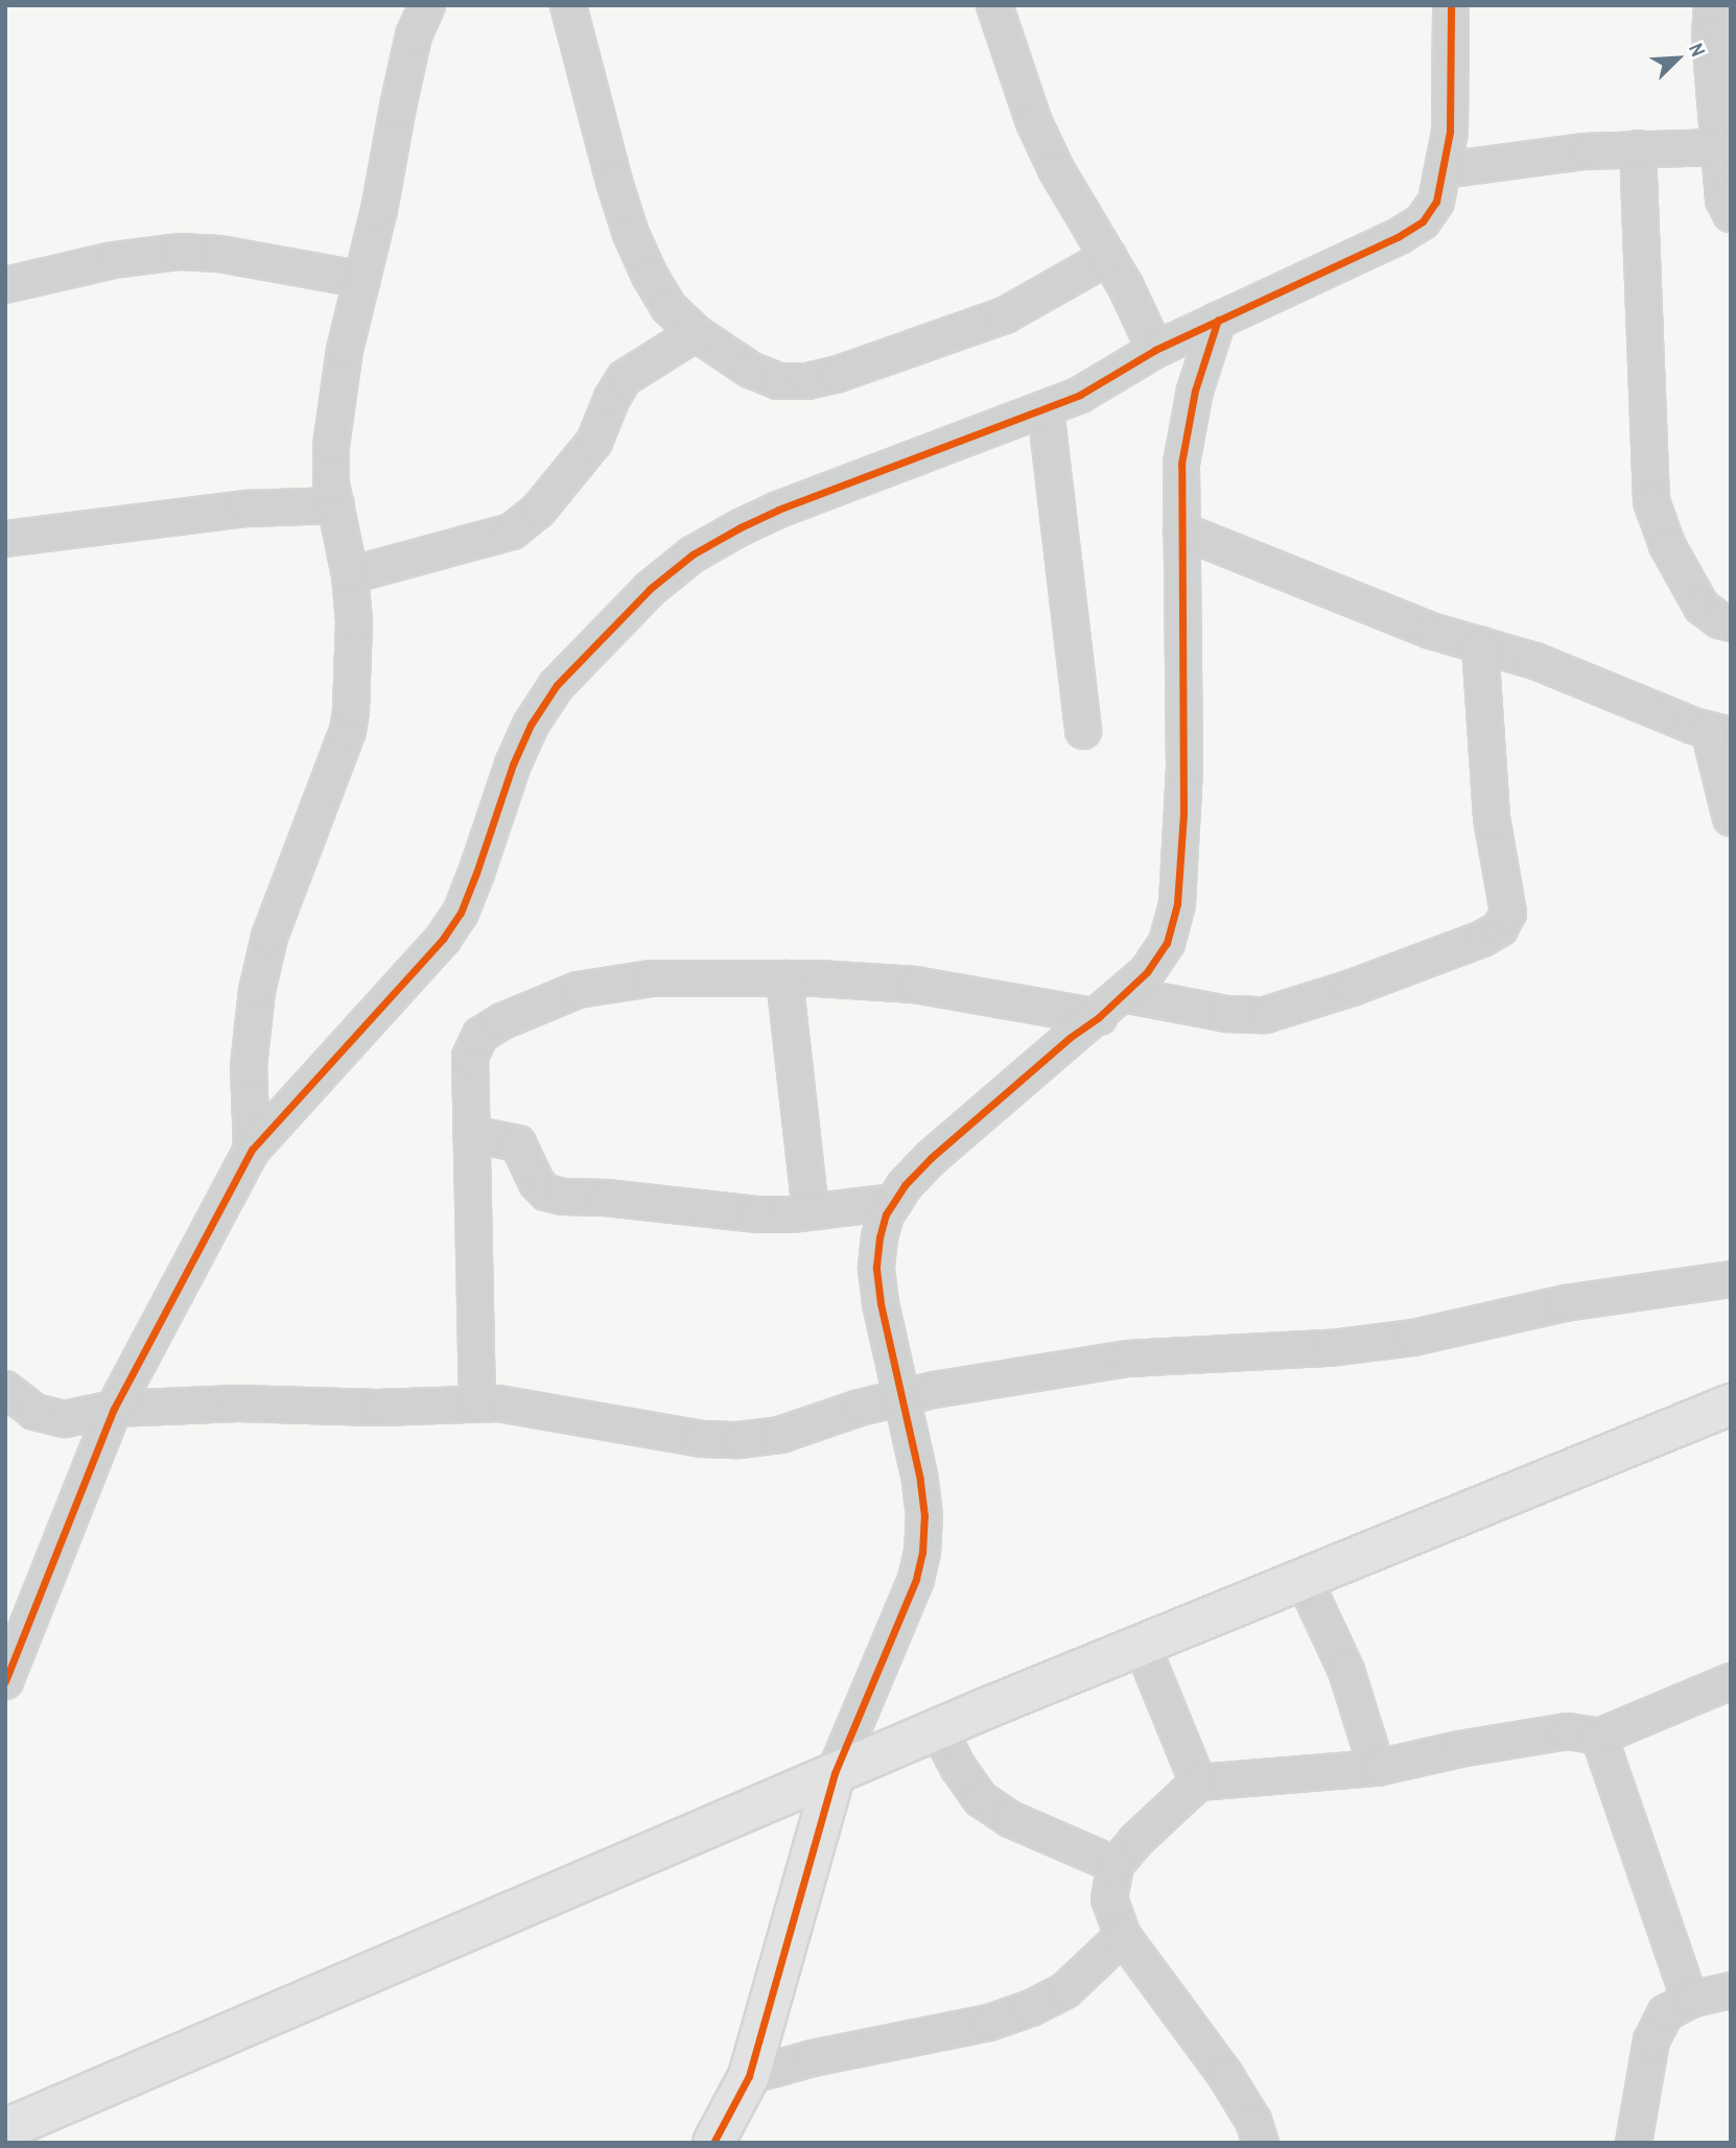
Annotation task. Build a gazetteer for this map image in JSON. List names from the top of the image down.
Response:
{
  "north": "top right"
}
